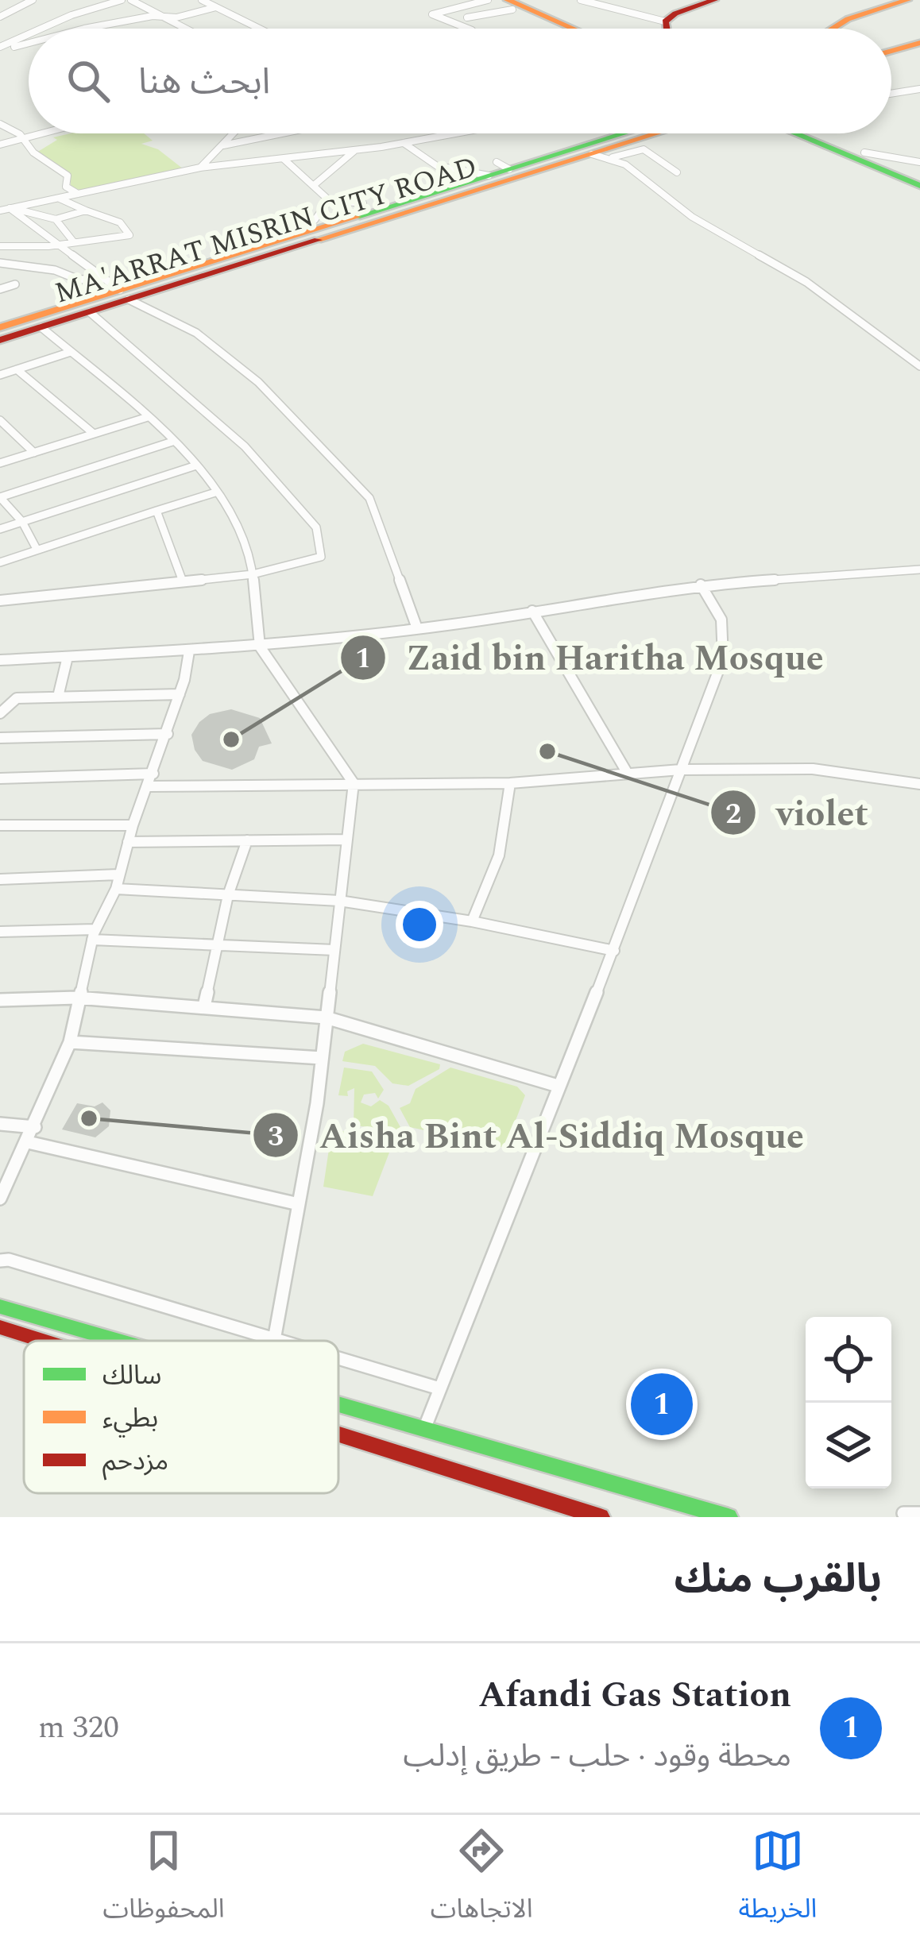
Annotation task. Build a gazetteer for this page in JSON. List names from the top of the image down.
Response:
{
  "streets": {
    "main road": ["MA'ARRAT MISRIN CITY ROAD"]
  },
  "places": ["Zaid bin Haritha Mosque", "violet", "Aisha Bint Al-Siddiq Mosque"],
  "legend": ["سالك", "بطيء", "مزدحم"],
  "page": {
    "search": "ابحث هنا",
    "pins": "1",
    "heading": "بالقرب منك",
    "list": [
      {
        "mark": "1",
        "name": "Afandi Gas Station",
        "note": "محطة وقود · حلب - طريق إدلب",
        "value": "320 m"
      }
    ],
    "nav": ["الخريطة", "الاتجاهات", "المحفوظات"]
  }
}
